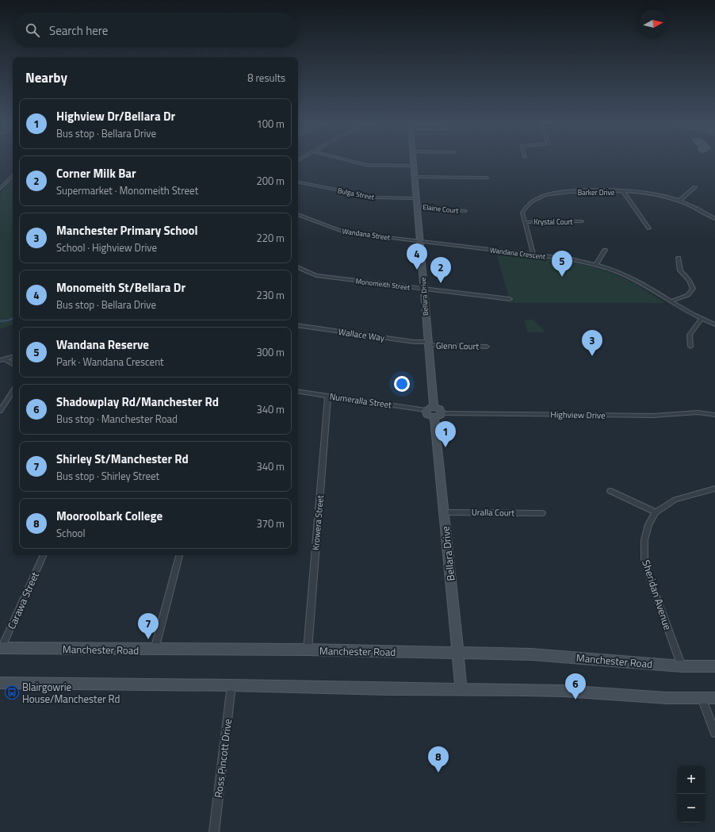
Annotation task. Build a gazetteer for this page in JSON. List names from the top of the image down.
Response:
{
  "streets": {
    "main road": ["Bellara Drive", "Manchester Road"],
    "street": [
      "Barker Drive",
      "Bulga Street",
      "Elaine Court",
      "Krystal Court",
      "Wandana Street",
      "Wandana Crescent",
      "Monomeith Street",
      "Wallace Way",
      "Glenn Court",
      "Numeralla Street",
      "Highview Drive",
      "Uralla Court",
      "Krowera Street",
      "Sheridan Avenue",
      "Carawa Street",
      "Ross Pincott Drive"
    ]
  },
  "crossings": [
    ["Barker Drive", "Krystal Court"],
    ["Barker Drive", "Wandana Crescent"],
    ["Bulga Street", "Bellara Drive"],
    ["Elaine Court", "Bellara Drive"],
    ["Wandana Street", "Wandana Crescent"],
    ["Wandana Street", "Bellara Drive"],
    ["Wandana Crescent", "Bellara Drive"],
    ["Monomeith Street", "Bellara Drive"],
    ["Bellara Drive", "Wallace Way"],
    ["Bellara Drive", "Glenn Court"],
    ["Bellara Drive", "Highview Drive"],
    ["Bellara Drive", "Uralla Court"],
    ["Bellara Drive", "Manchester Road"],
    ["Wallace Way", "Glenn Court"],
    ["Numeralla Street", "Krowera Street"],
    ["Krowera Street", "Manchester Road"],
    ["Sheridan Avenue", "Manchester Road"],
    ["Carawa Street", "Manchester Road"]
  ],
  "places": {
    "bus stop": ["Blairgowrie House/Manchester Rd"]
  },
  "north": "right",
  "page": {
    "search": "Search here",
    "heading": ["Nearby", "8 results"],
    "list": [
      {
        "mark": "1",
        "name": "Highview Dr/Bellara Dr",
        "note": "Bus stop · Bellara Drive",
        "value": "100 m"
      },
      {
        "mark": "2",
        "name": "Corner Milk Bar",
        "note": "Supermarket · Monomeith Street",
        "value": "200 m"
      },
      {
        "mark": "3",
        "name": "Manchester Primary School",
        "note": "School · Highview Drive",
        "value": "220 m"
      },
      {
        "mark": "4",
        "name": "Monomeith St/Bellara Dr",
        "note": "Bus stop · Bellara Drive",
        "value": "230 m"
      },
      {
        "mark": "5",
        "name": "Wandana Reserve",
        "note": "Park · Wandana Crescent",
        "value": "300 m"
      },
      {
        "mark": "6",
        "name": "Shadowplay Rd/Manchester Rd",
        "note": "Bus stop · Manchester Road",
        "value": "340 m"
      },
      {
        "mark": "7",
        "name": "Shirley St/Manchester Rd",
        "note": "Bus stop · Shirley Street",
        "value": "340 m"
      },
      {
        "mark": "8",
        "name": "Mooroolbark College",
        "note": "School",
        "value": "370 m"
      }
    ],
    "pins": [
      "4",
      "5",
      "2",
      "3",
      "1",
      "7",
      "6",
      "8"
    ],
    "map_buttons": ["+", "−"]
  }
}
